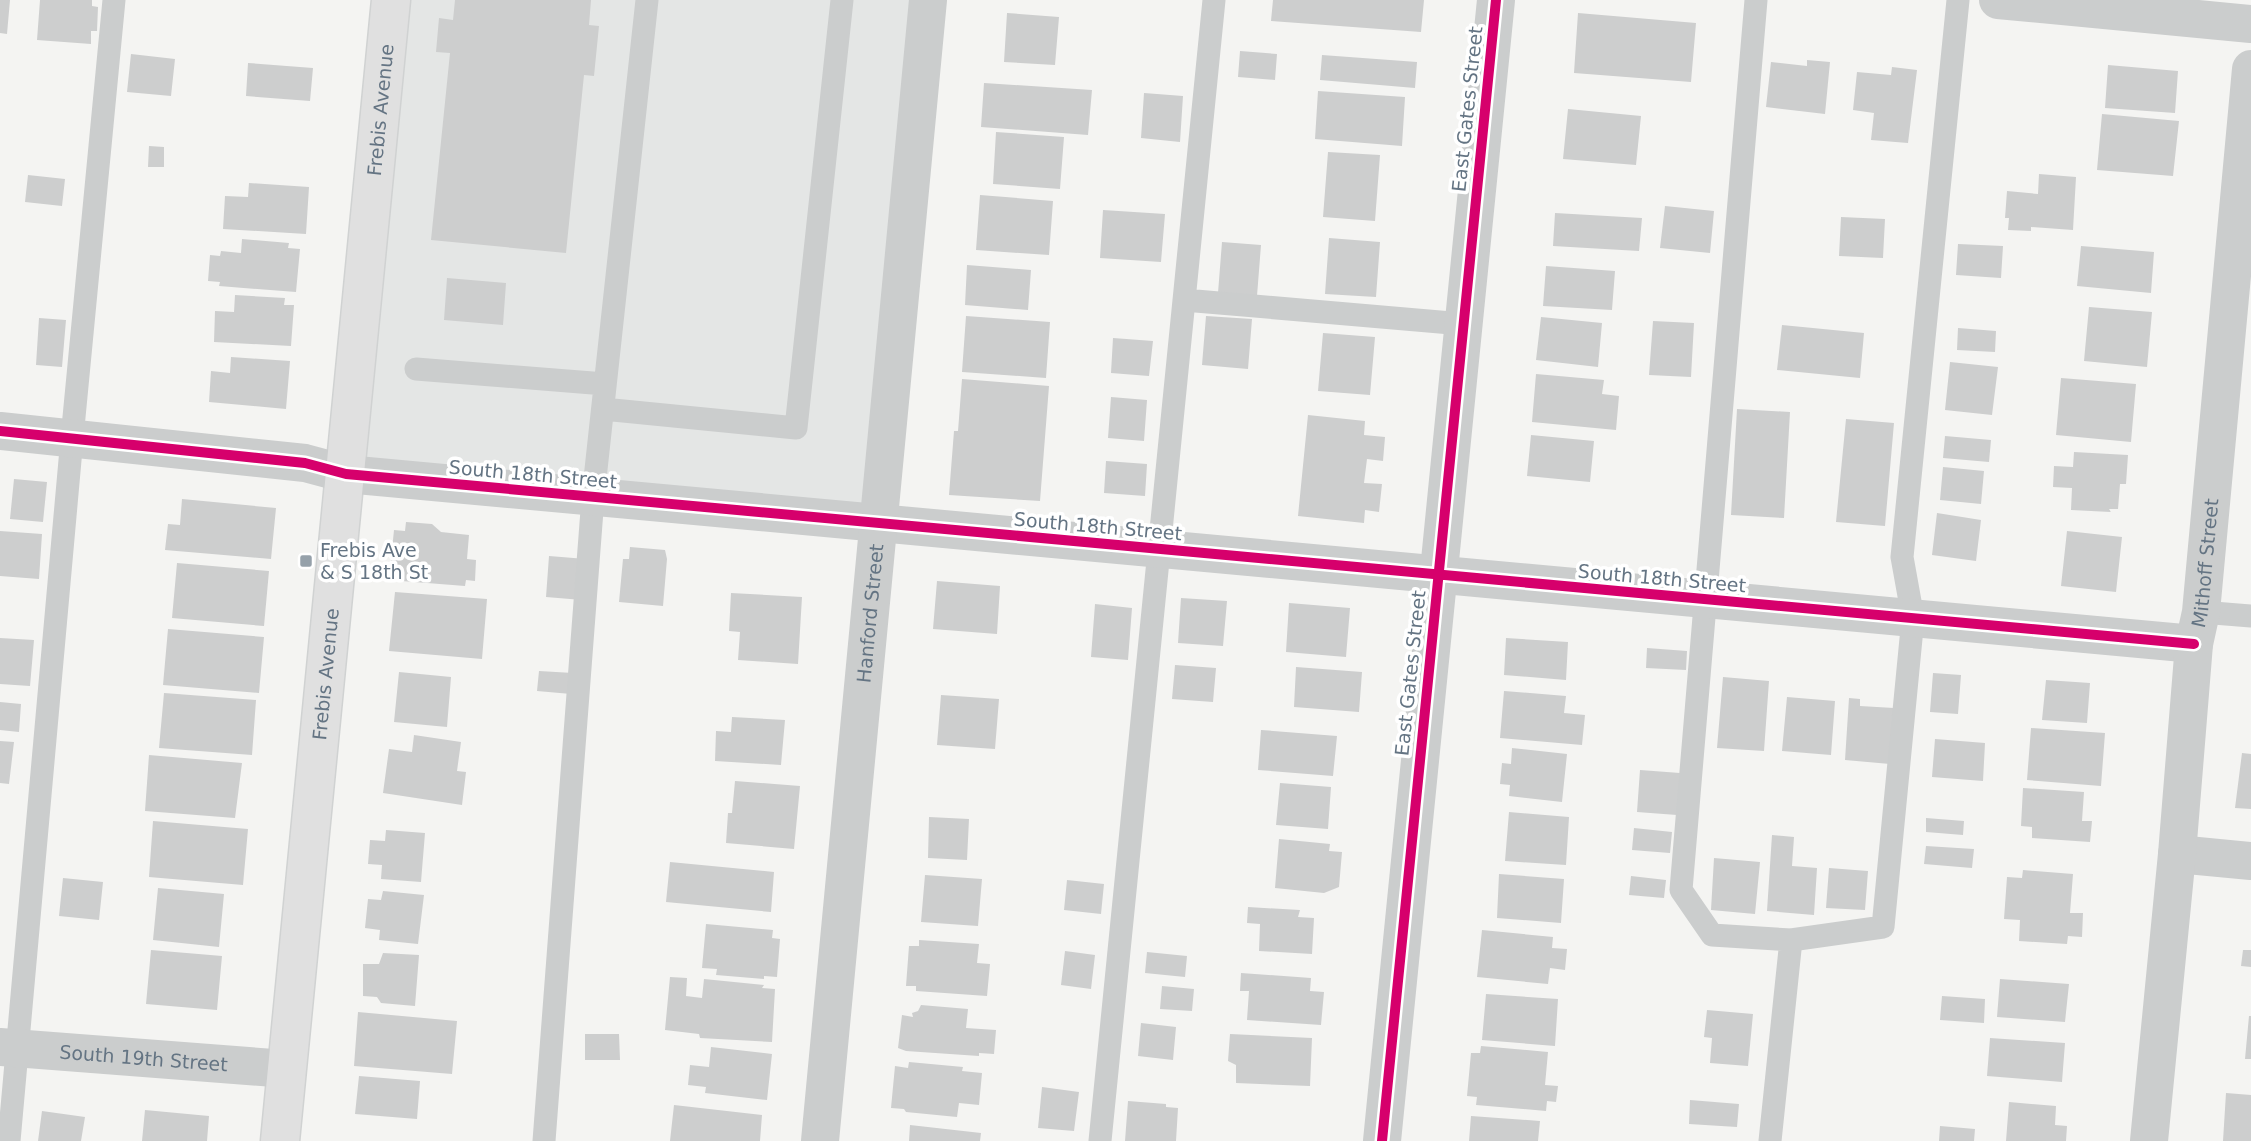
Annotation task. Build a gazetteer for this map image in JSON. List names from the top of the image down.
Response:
{
  "streets": {
    "main road": ["Frebis Avenue"],
    "street": [
      "East Gates Street",
      "South 18th Street",
      "Mithoff Street",
      "Hanford Street",
      "South 19th Street"
    ]
  },
  "crossings": [
    ["East Gates Street", "South 18th Street"],
    ["Frebis Avenue", "South 18th Street"],
    ["Frebis Avenue", "South 19th Street"],
    ["South 18th Street", "Mithoff Street"],
    ["South 18th Street", "Hanford Street"]
  ],
  "places": {
    "transit": ["Frebis Ave & S 18th St"]
  }
}
